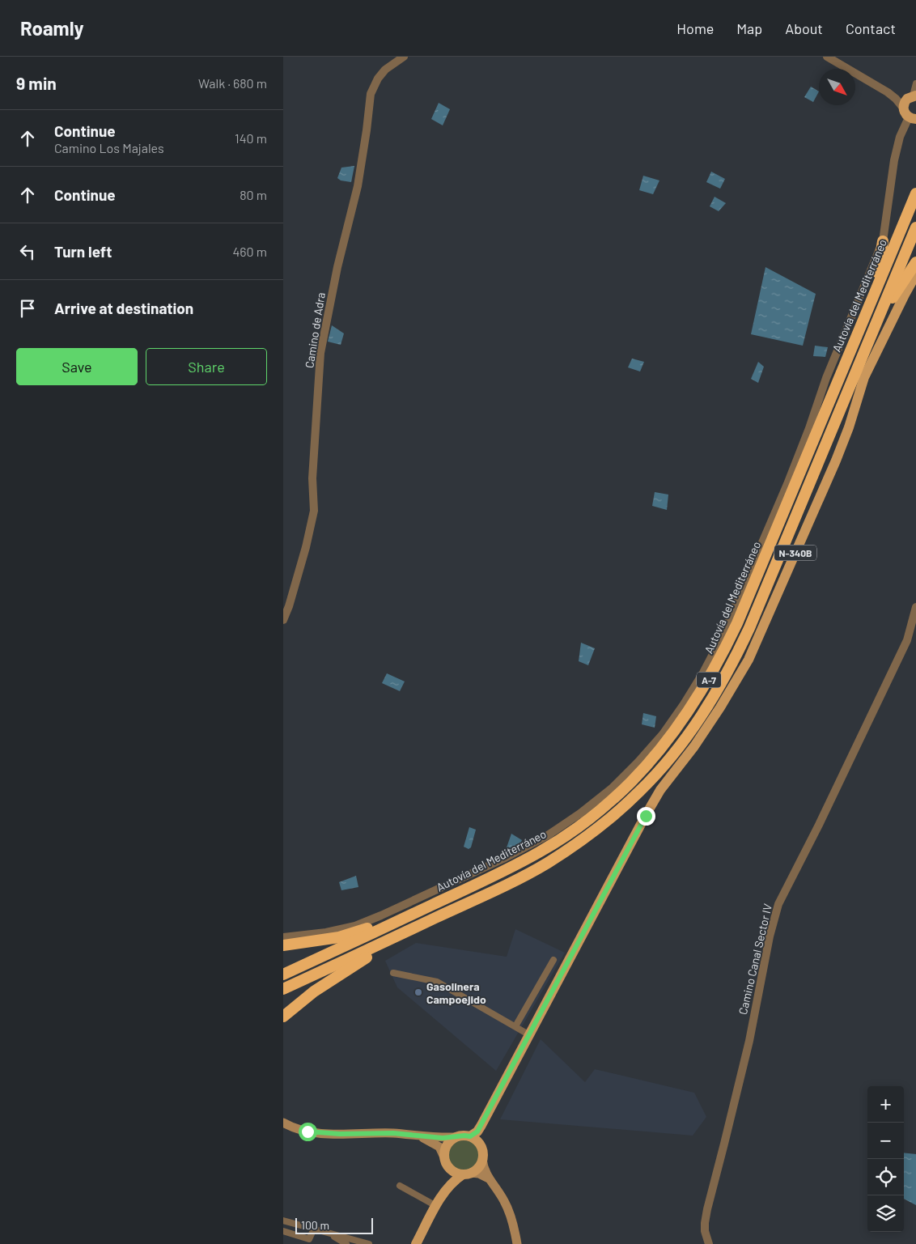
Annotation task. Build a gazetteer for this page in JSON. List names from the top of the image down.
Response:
{
  "streets": {
    "highway": ["Autovía del Mediterráneo", "A-7"],
    "main road": ["N-340B"],
    "street": ["Camino de Adra", "Camino Canal Sector IV"]
  },
  "places": ["Gasolinera Campoejido"],
  "scale_bar": "100 m",
  "north": "bottom right",
  "page": {
    "header": "Roamly",
    "nav": [
      "Home",
      "Map",
      "About",
      "Contact"
    ],
    "heading": ["9 min", "Walk · 680 m"],
    "list": [
      ["Continue", "Camino Los Majales", "140 m"],
      ["Continue", "80 m"],
      ["Turn left", "460 m"],
      "Arrive at destination"
    ],
    "buttons": ["Save", "Share"],
    "map_buttons": ["+", "−"],
    "scale": "100 m"
  }
}
